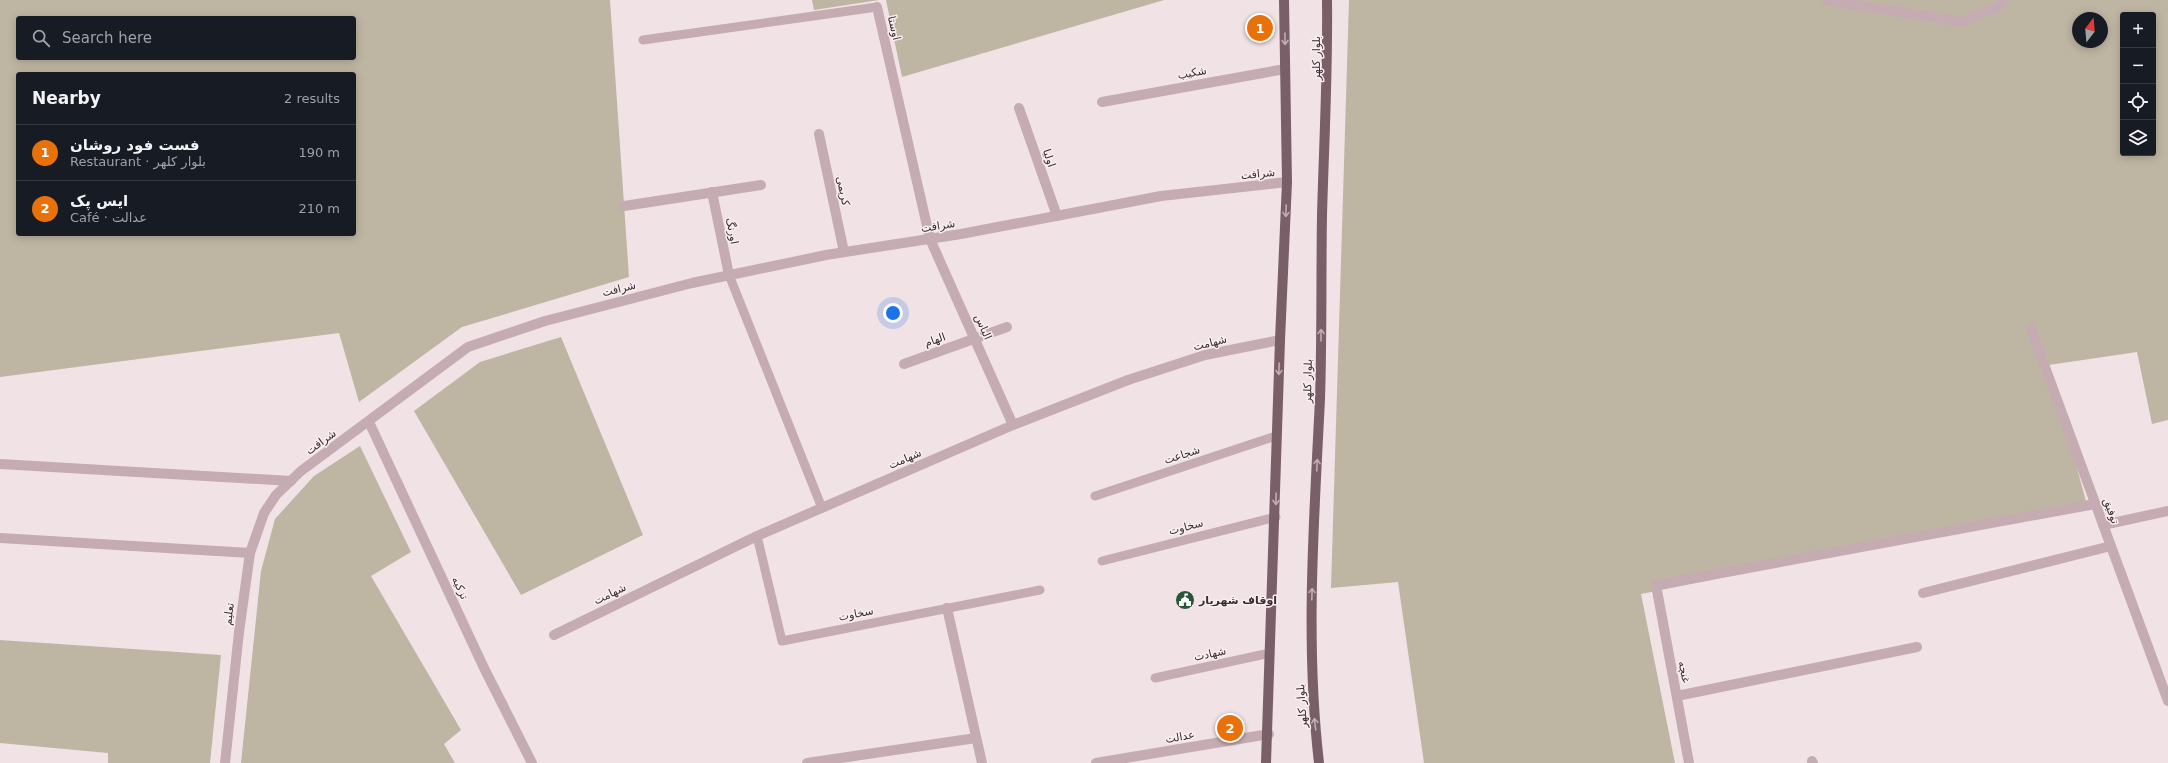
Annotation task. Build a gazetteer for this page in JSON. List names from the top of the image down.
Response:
{
  "streets": {
    "main road": ["بلوار کلهر"],
    "street": [
      "اوستا",
      "شکیب",
      "اولیا",
      "شرافت",
      "کریمی",
      "اورنگ",
      "الیاس",
      "الهام",
      "شهامت",
      "توفیق",
      "تزکیه",
      "تعلیم",
      "غنچه",
      "عدالت"
    ],
    "lane": ["شجاعت", "سخاوت", "شهادت"]
  },
  "crossings": [
    ["اوستا", "شرافت"],
    ["اوستا", "الیاس"],
    ["اولیا", "شرافت"],
    ["شرافت", "کریمی"],
    ["شرافت", "اورنگ"],
    ["شرافت", "الیاس"],
    ["شرافت", "تزکیه"],
    ["شرافت", "تعلیم"],
    ["الیاس", "الهام"],
    ["الیاس", "شهامت"],
    ["شهامت", "سخاوت"],
    ["توفیق", "غنچه"]
  ],
  "places": {
    "public building": ["اوقاف شهریار"]
  },
  "north": "top",
  "page": {
    "map_buttons": ["+", "−"],
    "pins": ["1", "2"],
    "search": "Search here",
    "heading": ["Nearby", "2 results"],
    "list": [
      {
        "mark": "1",
        "name": "فست فود روشان",
        "note": "Restaurant · بلوار کلهر",
        "value": "190 m"
      },
      {
        "mark": "2",
        "name": "ایس پک",
        "note": "Café · عدالت",
        "value": "210 m"
      }
    ]
  }
}
